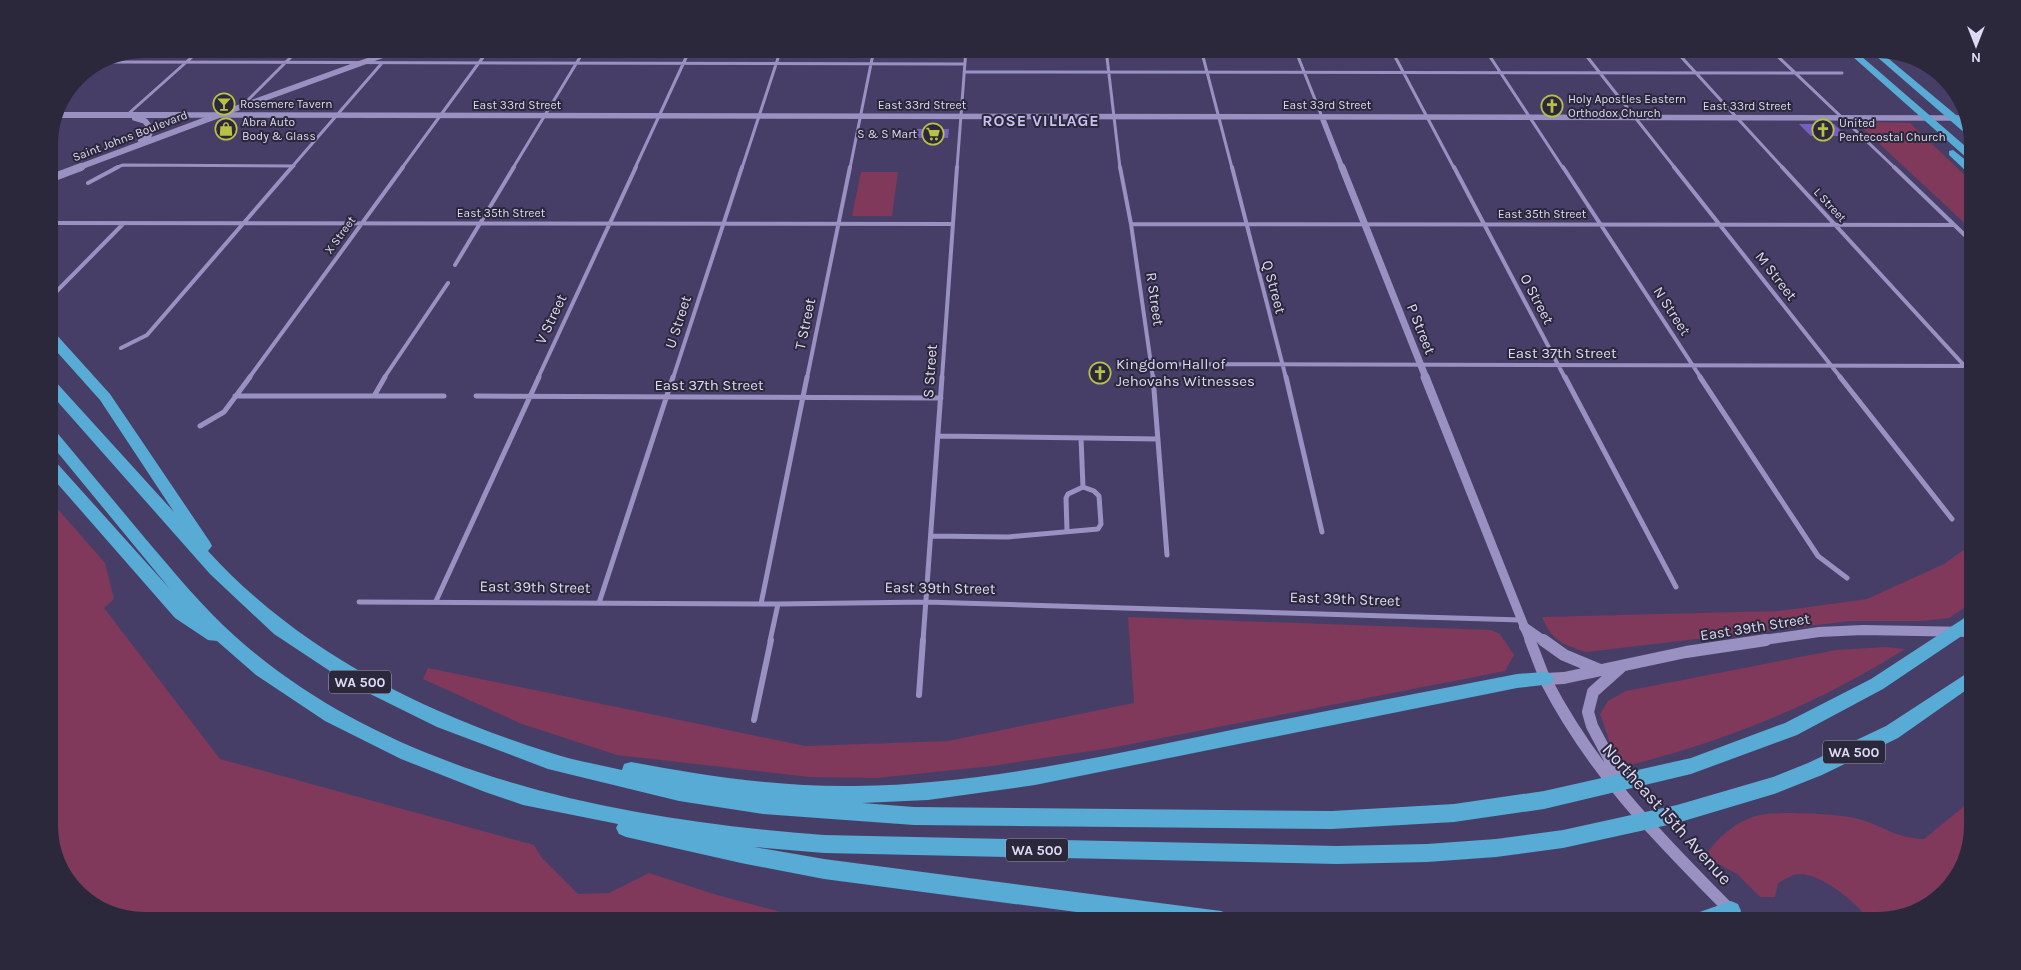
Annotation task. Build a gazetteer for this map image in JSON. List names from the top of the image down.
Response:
{
  "streets": {
    "highway": ["WA 500"],
    "main road": [
      "East 33rd Street",
      "Saint Johns Boulevard",
      "East 39th Street",
      "Northeast 15th Avenue"
    ],
    "street": [
      "L Street",
      "East 35th Street",
      "X Street",
      "M Street",
      "Q Street",
      "R Street",
      "O Street",
      "N Street",
      "V Street",
      "U Street",
      "T Street",
      "P Street",
      "East 37th Street",
      "S Street"
    ]
  },
  "crossings": [
    ["East 33rd Street", "Saint Johns Boulevard"],
    ["East 33rd Street", "L Street"],
    ["East 33rd Street", "X Street"],
    ["East 33rd Street", "M Street"],
    ["East 33rd Street", "Q Street"],
    ["East 33rd Street", "R Street"],
    ["East 33rd Street", "O Street"],
    ["East 33rd Street", "N Street"],
    ["East 33rd Street", "V Street"],
    ["East 33rd Street", "U Street"],
    ["East 33rd Street", "T Street"],
    ["East 33rd Street", "P Street"],
    ["East 33rd Street", "S Street"],
    ["L Street", "East 35th Street"],
    ["L Street", "East 37th Street"],
    ["East 35th Street", "X Street"],
    ["East 35th Street", "M Street"],
    ["East 35th Street", "Q Street"],
    ["East 35th Street", "R Street"],
    ["East 35th Street", "O Street"],
    ["East 35th Street", "N Street"],
    ["East 35th Street", "V Street"],
    ["East 35th Street", "U Street"],
    ["East 35th Street", "T Street"],
    ["East 35th Street", "P Street"],
    ["East 35th Street", "S Street"],
    ["M Street", "East 37th Street"],
    ["Q Street", "East 37th Street"],
    ["R Street", "East 37th Street"],
    ["O Street", "East 37th Street"],
    ["N Street", "East 37th Street"],
    ["V Street", "East 37th Street"],
    ["V Street", "East 39th Street"],
    ["U Street", "East 37th Street"],
    ["U Street", "East 39th Street"],
    ["T Street", "East 37th Street"],
    ["T Street", "East 39th Street"],
    ["P Street", "East 37th Street"],
    ["P Street", "East 39th Street"],
    ["P Street", "Northeast 15th Avenue"],
    ["East 37th Street", "S Street"],
    ["S Street", "East 39th Street"],
    ["East 39th Street", "Northeast 15th Avenue"]
  ],
  "districts": ["ROSE VILLAGE"],
  "places": {
    "bar": ["Rosemere Tavern"],
    "church": ["Holy Apostles Eastern Orthodox Church", "United Pentecostal Church", "Kingdom Hall of Jehovahs Witnesses"],
    "shop": ["Abra Auto Body & Glass"],
    "supermarket": ["S & S Mart"]
  },
  "north": "bottom"
}
